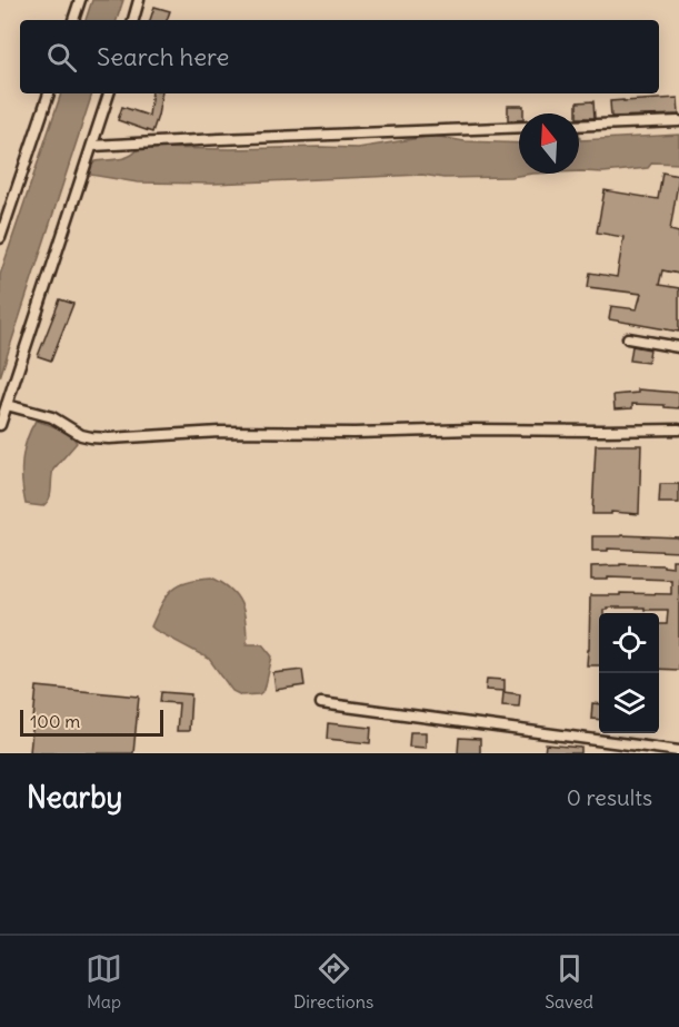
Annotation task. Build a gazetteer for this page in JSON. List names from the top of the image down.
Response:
{
  "scale_bar": "100 m",
  "north": "top",
  "page": {
    "search": "Search here",
    "scale": "100 m",
    "heading": ["Nearby", "0 results"],
    "nav": ["Map", "Directions", "Saved"]
  }
}
